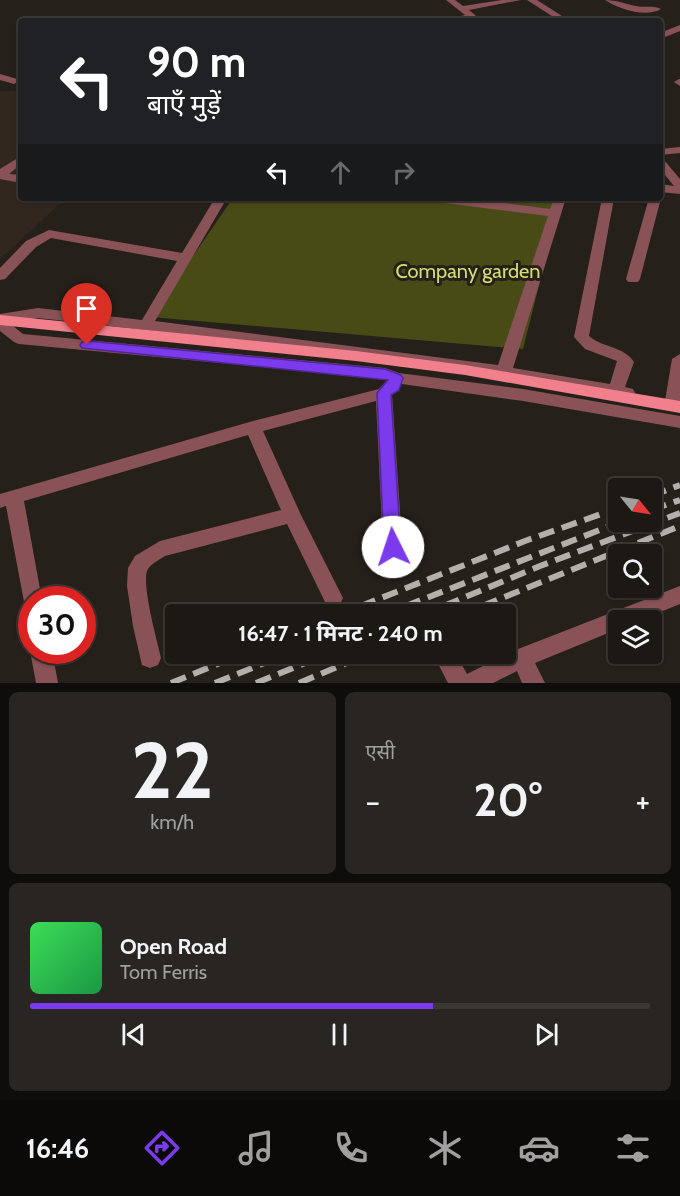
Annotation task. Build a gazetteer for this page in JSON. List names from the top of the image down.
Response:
{
  "parks": ["Company garden"],
  "north": "bottom right",
  "page": {
    "turn": ["90 m", "बाएँ मुड़ें"],
    "limit": "30",
    "trip": "16:47 · 1 मिनट · 240 m",
    "tile": [
      ["22", "km/h"],
      "एसी"
    ],
    "heat": ["−", "20°", "+"],
    "song": ["Open Road", "Tom Ferris"],
    "tabs": "16:46"
  }
}
